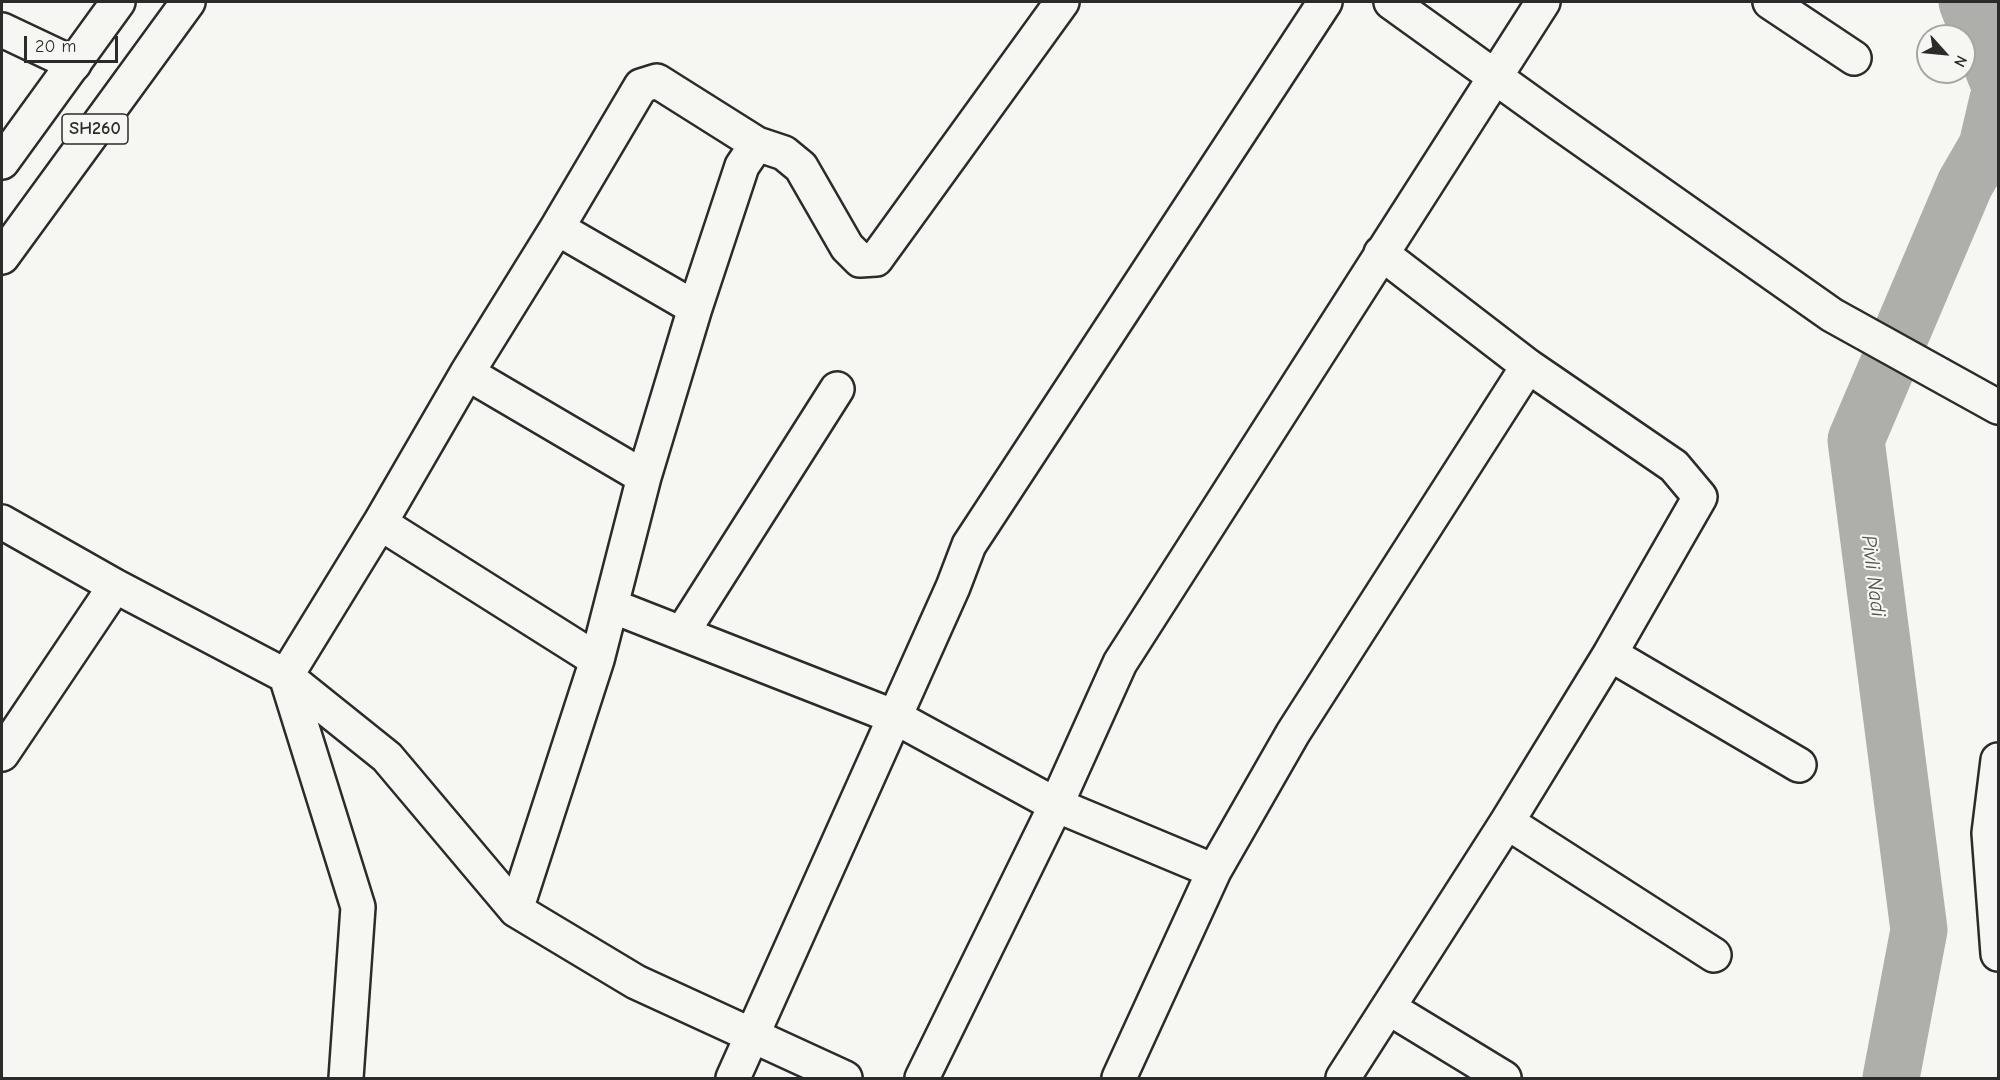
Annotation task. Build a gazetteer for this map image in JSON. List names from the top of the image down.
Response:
{
  "streets": {
    "main road": ["SH260"]
  },
  "water": ["Pivli Nadi"],
  "scale_bar": "20 m",
  "north": "bottom right"
}
